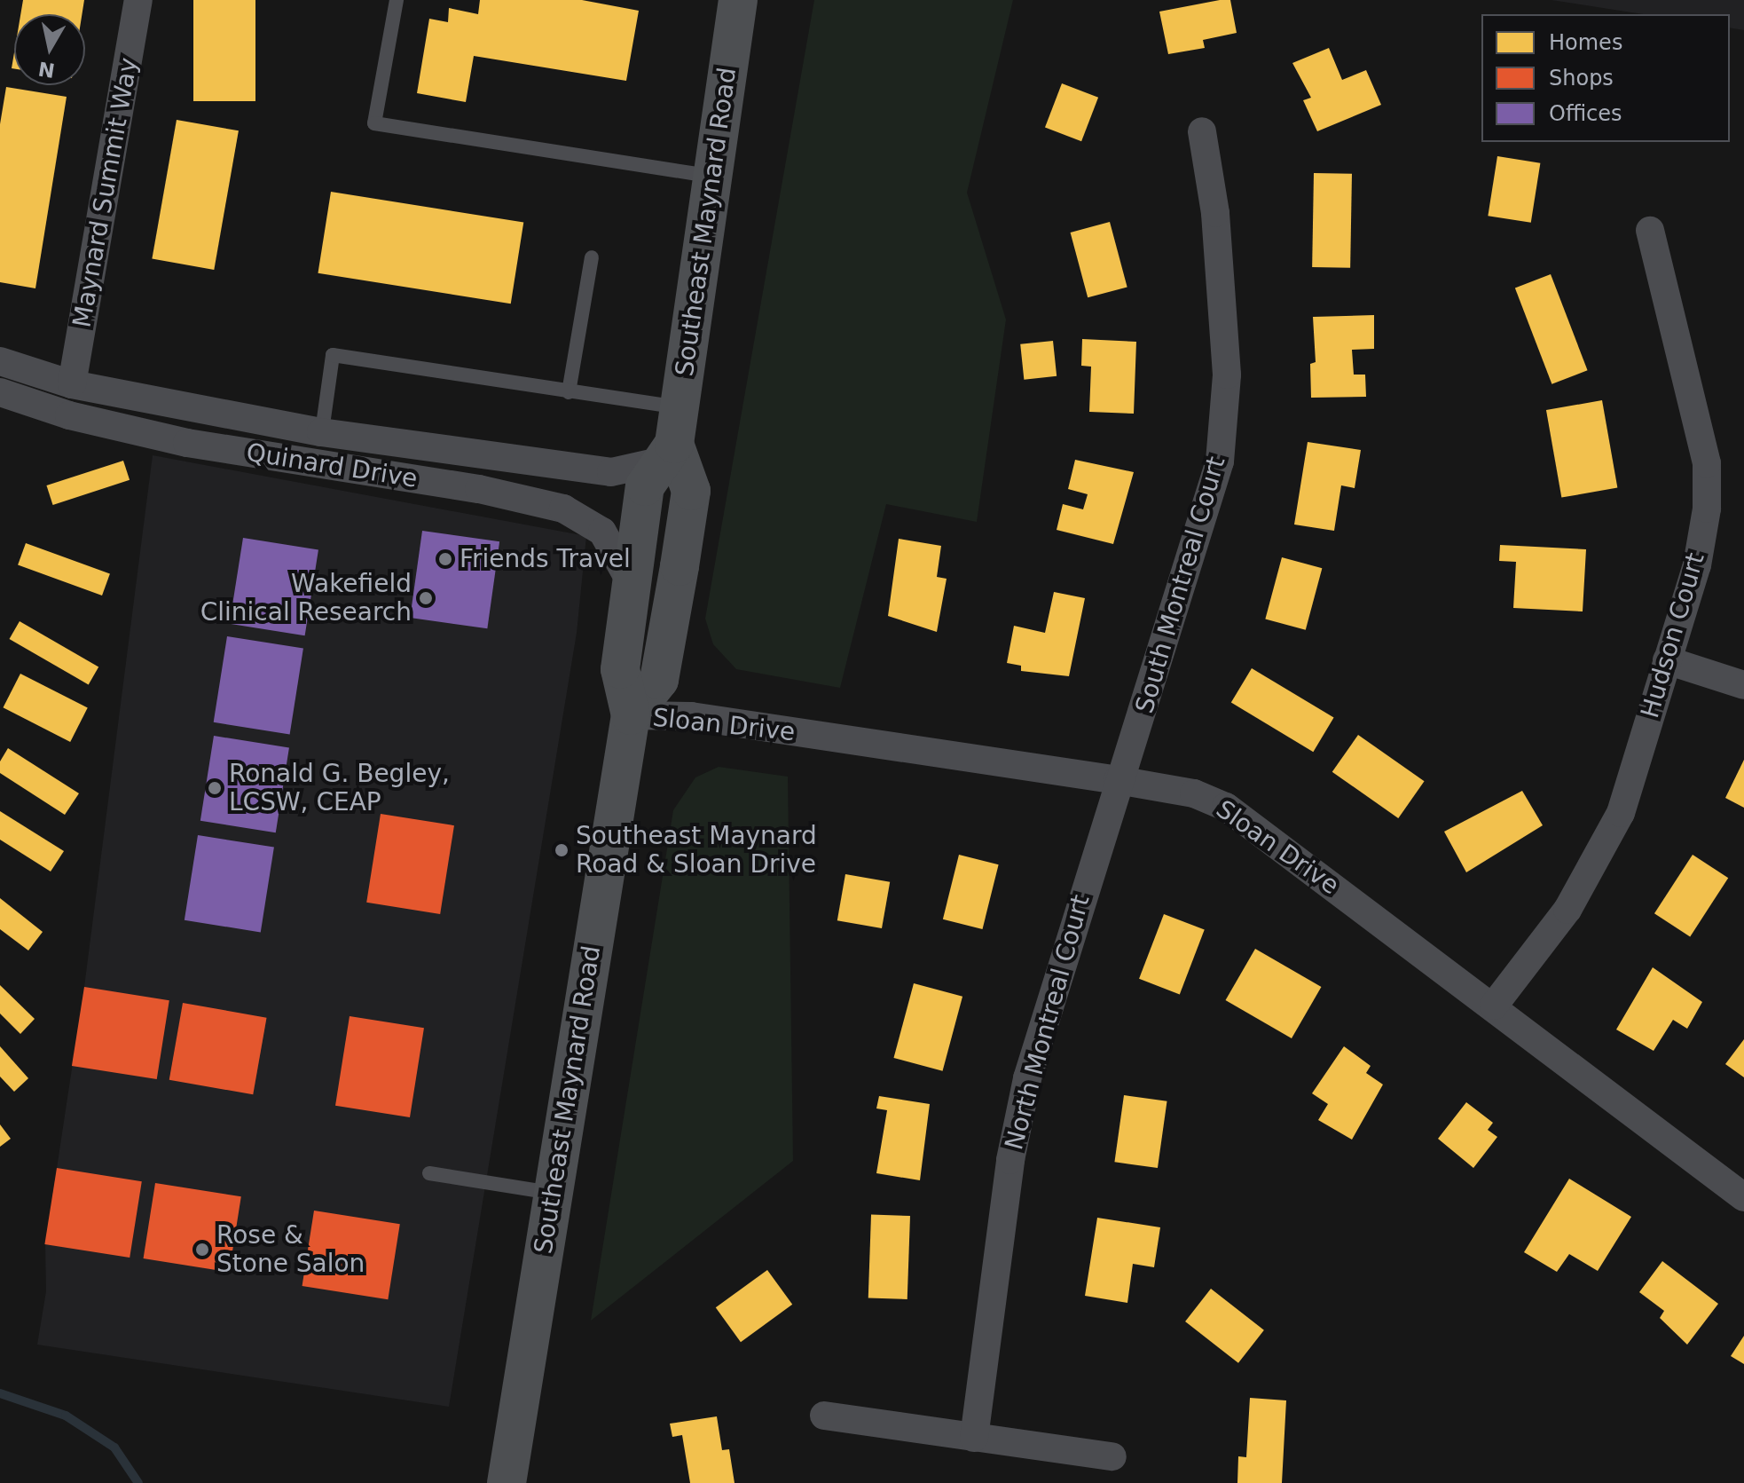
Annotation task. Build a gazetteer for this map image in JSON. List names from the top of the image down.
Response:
{
  "streets": {
    "main road": ["Southeast Maynard Road"],
    "street": [
      "Maynard Summit Way",
      "Quinard Drive",
      "South Montreal Court",
      "Hudson Court",
      "Sloan Drive",
      "North Montreal Court"
    ]
  },
  "crossings": [
    ["Maynard Summit Way", "Quinard Drive"],
    ["Southeast Maynard Road", "Quinard Drive"],
    ["Southeast Maynard Road", "Sloan Drive"],
    ["South Montreal Court", "Sloan Drive"],
    ["South Montreal Court", "North Montreal Court"],
    ["Hudson Court", "Sloan Drive"],
    ["Sloan Drive", "North Montreal Court"]
  ],
  "places": [
    "Friends Travel",
    "Wakefield Clinical Research",
    "Ronald G. Begley, LCSW, CEAP",
    "Southeast Maynard Road & Sloan Drive",
    "Rose & Stone Salon"
  ],
  "legend": ["Homes", "Shops", "Offices"],
  "north": "bottom"
}
